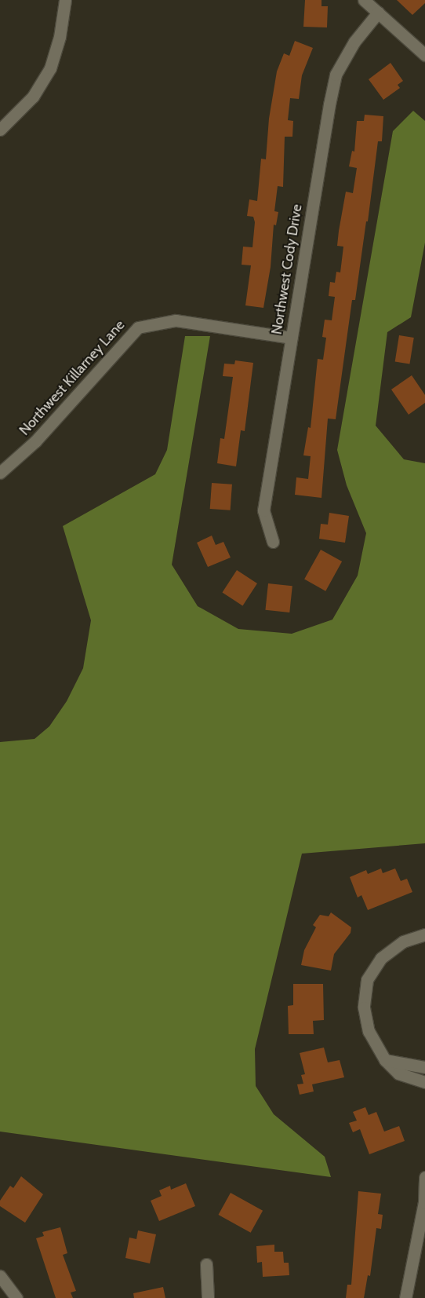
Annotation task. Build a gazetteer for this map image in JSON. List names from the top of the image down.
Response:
{
  "streets": {
    "street": ["Northwest Cody Drive", "Northwest Killarney Lane"]
  },
  "crossings": [
    ["Northwest Cody Drive", "Northwest Killarney Lane"]
  ]
}
